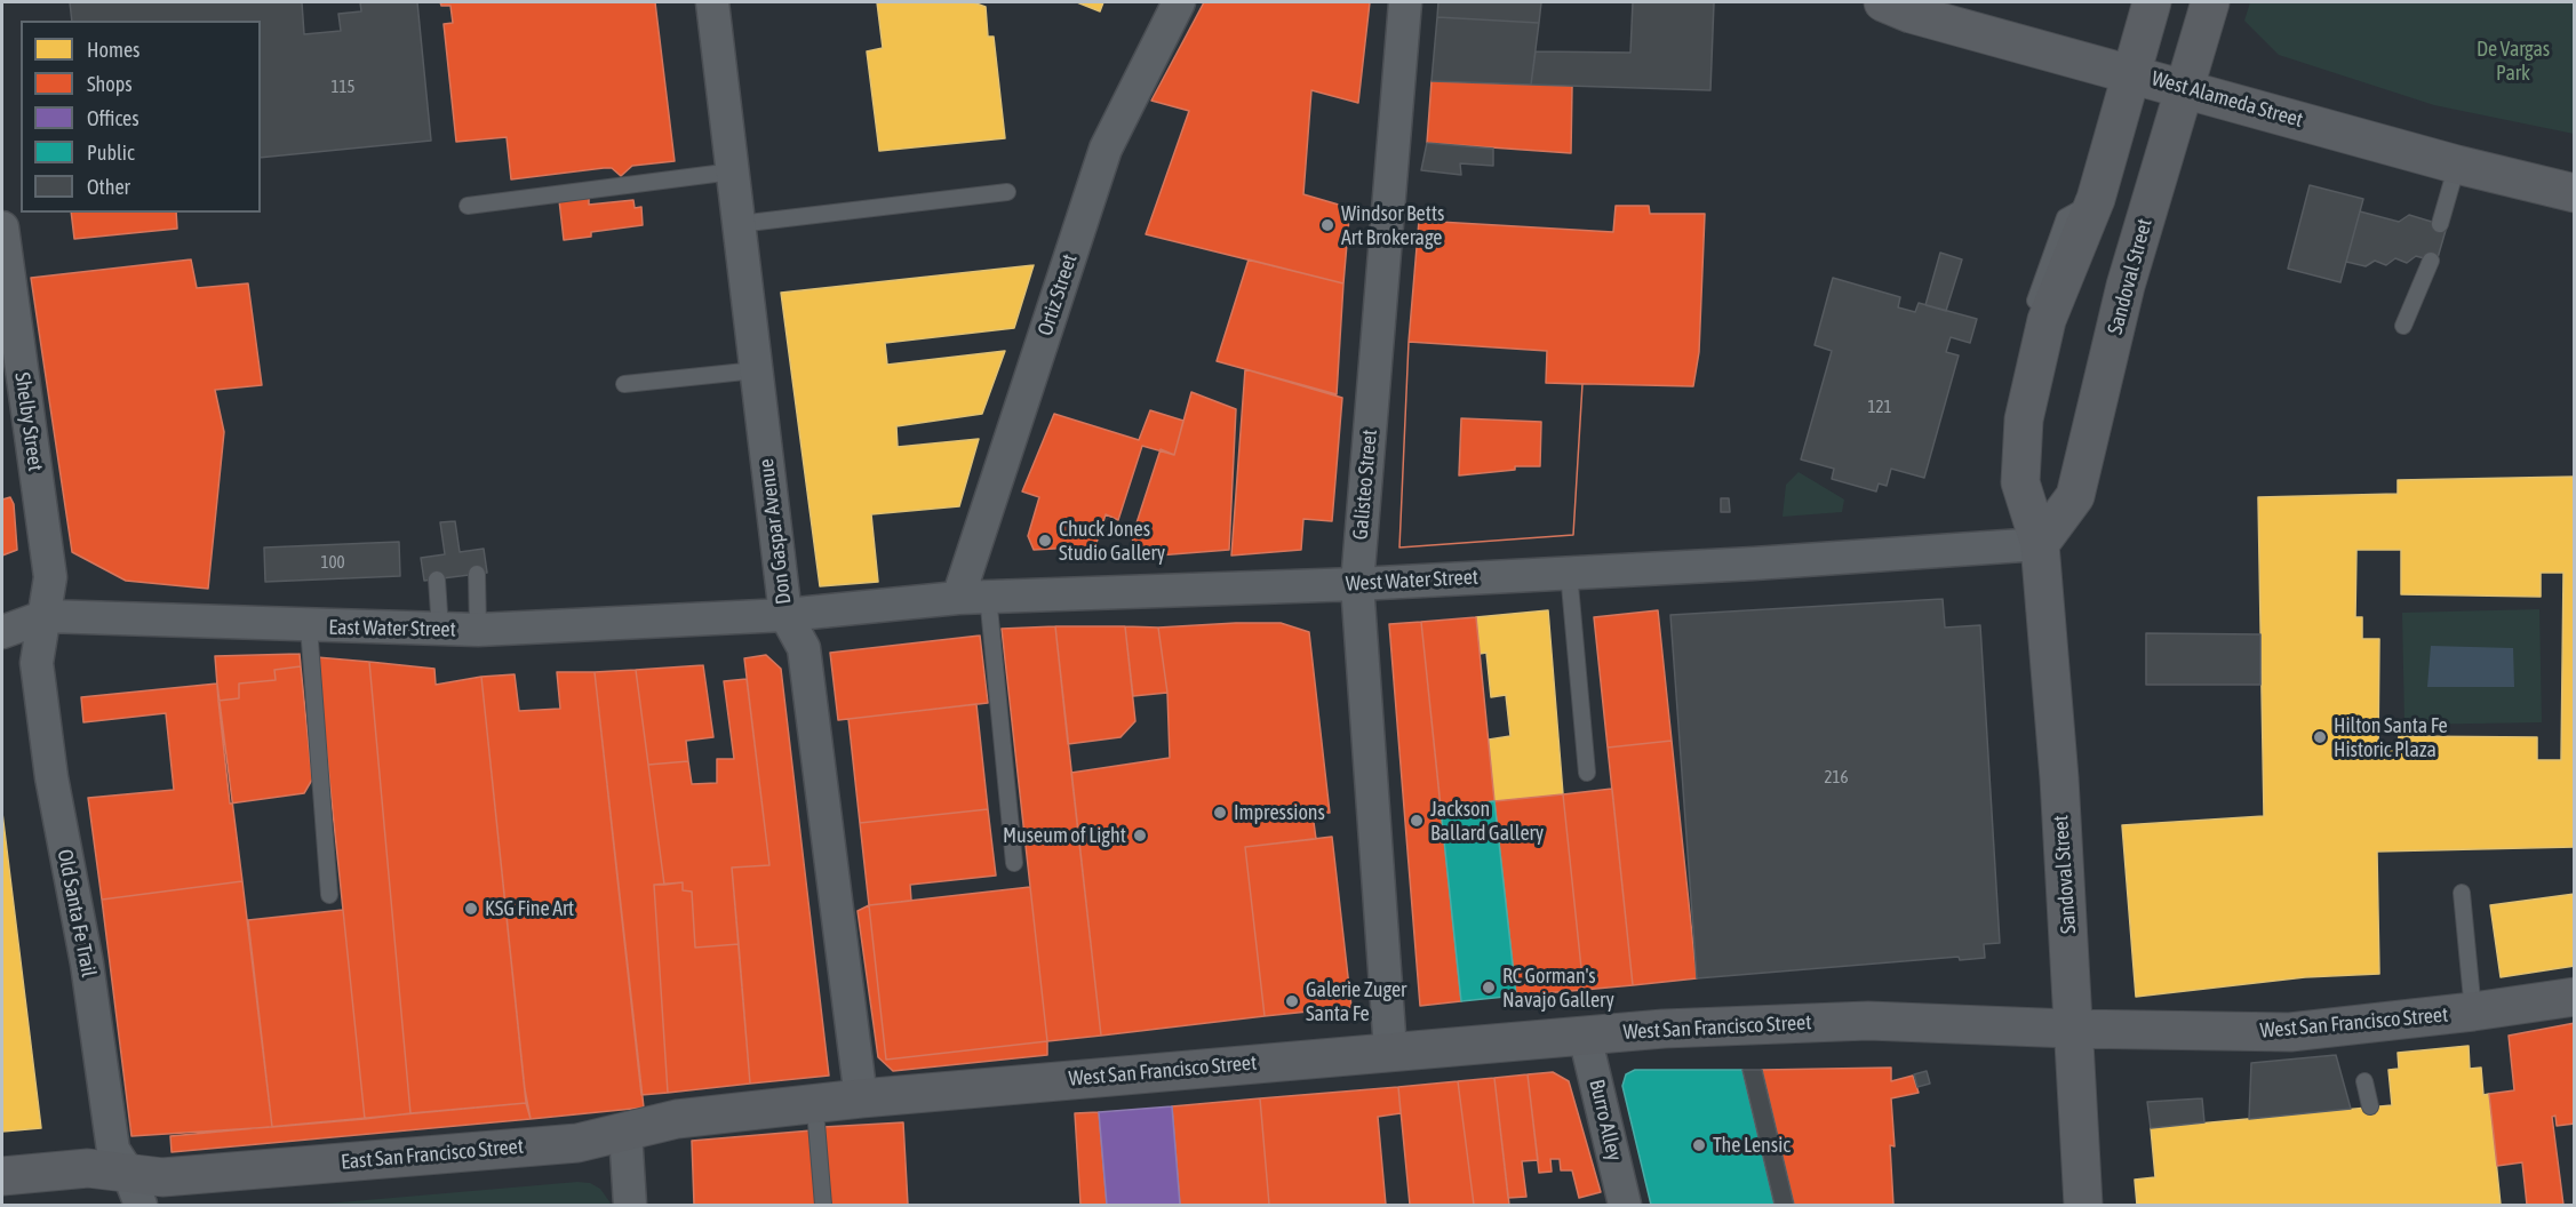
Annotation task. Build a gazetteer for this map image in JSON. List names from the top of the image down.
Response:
{
  "streets": {
    "street": [
      "West Alameda Street",
      "Sandoval Street",
      "Ortiz Street",
      "Shelby Street",
      "Galisteo Street",
      "Don Gaspar Avenue",
      "West Water Street",
      "East Water Street",
      "Old Santa Fe Trail",
      "West San Francisco Street",
      "Burro Alley",
      "East San Francisco Street"
    ]
  },
  "crossings": [
    ["West Alameda Street", "Sandoval Street"],
    ["Sandoval Street", "West Water Street"],
    ["Sandoval Street", "West San Francisco Street"],
    ["Ortiz Street", "West Water Street"],
    ["Shelby Street", "East Water Street"],
    ["Shelby Street", "Old Santa Fe Trail"],
    ["Galisteo Street", "West Water Street"],
    ["Galisteo Street", "West San Francisco Street"],
    ["Don Gaspar Avenue", "West Water Street"],
    ["Don Gaspar Avenue", "East Water Street"],
    ["Don Gaspar Avenue", "West San Francisco Street"],
    ["Don Gaspar Avenue", "East San Francisco Street"],
    ["West Water Street", "East Water Street"],
    ["East Water Street", "Old Santa Fe Trail"],
    ["Old Santa Fe Trail", "East San Francisco Street"],
    ["West San Francisco Street", "Burro Alley"],
    ["West San Francisco Street", "East San Francisco Street"]
  ],
  "parks": ["De Vargas Park"],
  "places": [
    "Windsor Betts Art Brokerage",
    "Chuck Jones Studio Gallery",
    "Hilton Santa Fe Historic Plaza",
    "Impressions",
    "Jackson Ballard Gallery",
    "Museum of Light",
    "KSG Fine Art",
    "RC Gorman's Navajo Gallery",
    "Galerie Zuger Santa Fe",
    "The Lensic"
  ],
  "house_numbers": [
    "115",
    "121",
    "100",
    "216"
  ],
  "legend": [
    "Homes",
    "Shops",
    "Offices",
    "Public",
    "Other"
  ]
}
